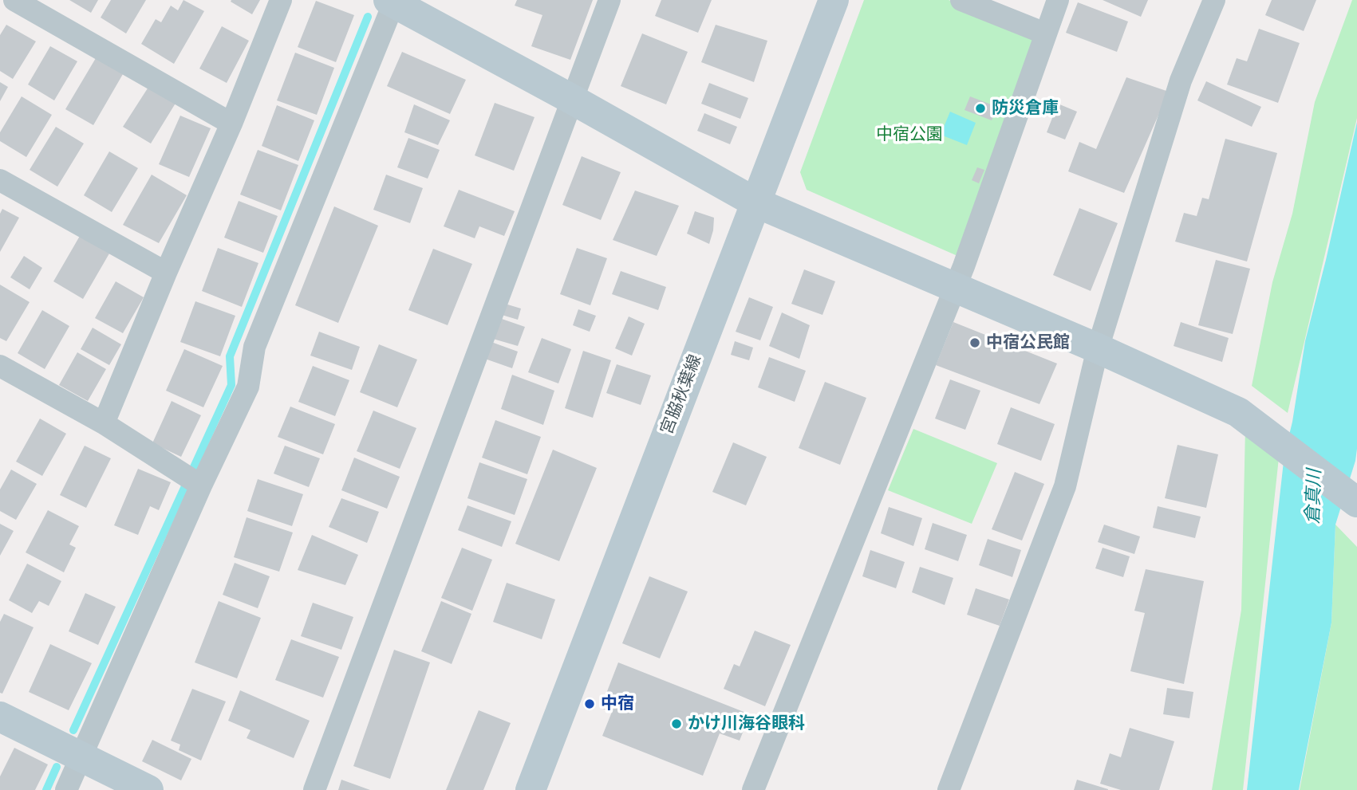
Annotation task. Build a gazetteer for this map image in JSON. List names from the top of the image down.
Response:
{
  "streets": {
    "street": ["宮脇秋葉線"]
  },
  "water": ["倉真川"],
  "parks": ["中宿公園"],
  "places": [
    "防災倉庫",
    "中宿公民館",
    "中宿",
    "かけ川海谷眼科"
  ]
}
